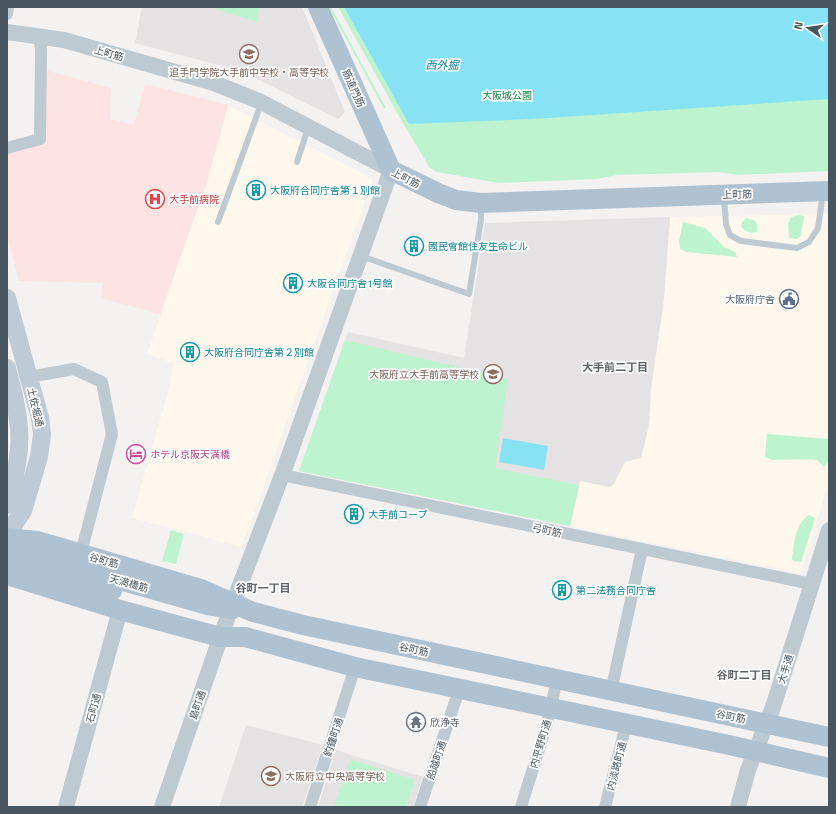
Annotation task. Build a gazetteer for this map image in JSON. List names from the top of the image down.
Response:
{
  "streets": {
    "main road": [
      "上町筋",
      "筋違門筋",
      "土佐堀通",
      "谷町筋",
      "天満橋筋"
    ],
    "street": [
      "弓町筋",
      "大手通",
      "島町通",
      "石町通",
      "釣鐘町通",
      "内平野町通",
      "船越町通",
      "内淡路町通"
    ]
  },
  "crossings": [
    ["上町筋", "筋違門筋"],
    ["上町筋", "島町通"],
    ["筋違門筋", "島町通"],
    ["土佐堀通", "谷町筋"],
    ["弓町筋", "大手通"],
    ["弓町筋", "島町通"],
    ["谷町筋", "天満橋筋"],
    ["谷町筋", "大手通"],
    ["谷町筋", "島町通"],
    ["谷町筋", "石町通"],
    ["谷町筋", "内平野町通"],
    ["天満橋筋", "島町通"],
    ["天満橋筋", "釣鐘町通"]
  ],
  "districts": ["大手前二丁目", "谷町一丁目", "谷町二丁目"],
  "water": ["西外掘"],
  "parks": ["大阪城公園"],
  "places": {
    "school or university": ["追手門学院大手前中学校・高等学校", "大阪府立大手前高等学校", "大阪府立中央高等学校"],
    "building": [
      "大阪府合同庁舎第１別館",
      "國民會館住友生命ビル",
      "大阪合同庁舎1号館",
      "大阪府合同庁舎第２別館",
      "大手前コープ",
      "第二法務合同庁舎"
    ],
    "hospital": ["大手前病院"],
    "public building": ["大阪府庁舎"],
    "hotel": ["ホテル京阪天満橋"],
    "temple": ["欣浄寺"]
  },
  "north": "left"
}
